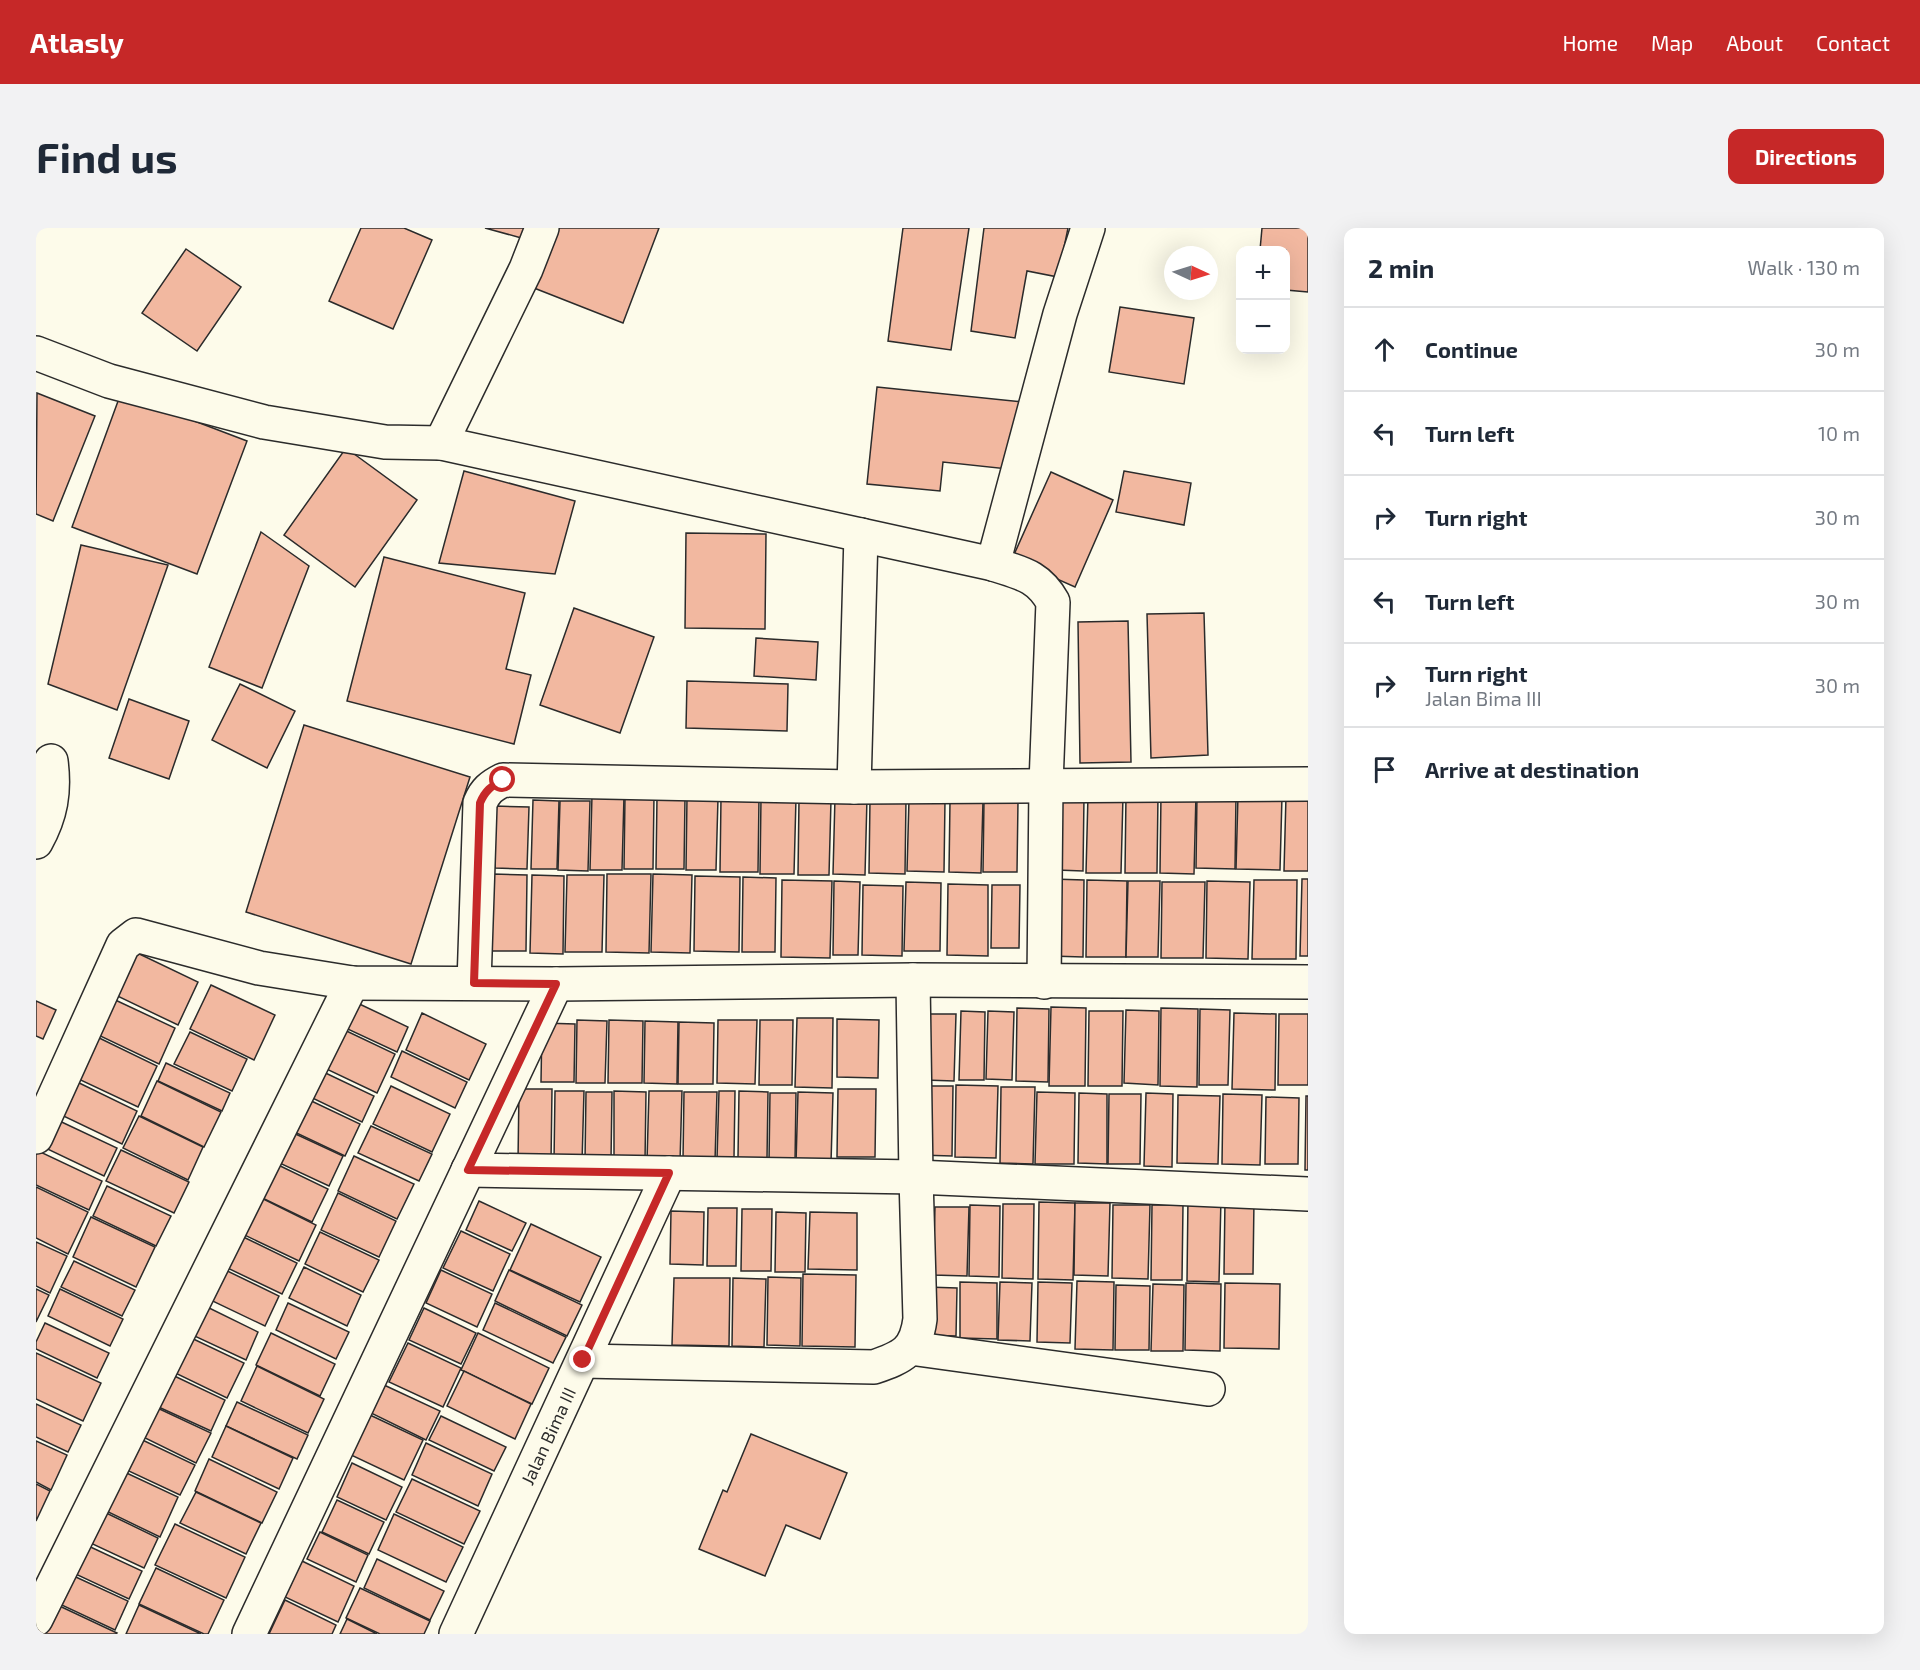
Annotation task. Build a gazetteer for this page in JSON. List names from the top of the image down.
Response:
{
  "streets": {
    "street": ["Jalan Bima III"]
  },
  "north": "right",
  "page": {
    "header": "Atlasly",
    "nav": [
      "Home",
      "Map",
      "About",
      "Contact"
    ],
    "buttons": "Directions",
    "title": "Find us",
    "heading": ["2 min", "Walk · 130 m"],
    "map_buttons": ["+", "−"],
    "list": [
      ["Continue", "30 m"],
      ["Turn left", "10 m"],
      ["Turn right", "30 m"],
      ["Turn left", "30 m"],
      ["Turn right", "Jalan Bima III", "30 m"],
      "Arrive at destination"
    ]
  }
}
